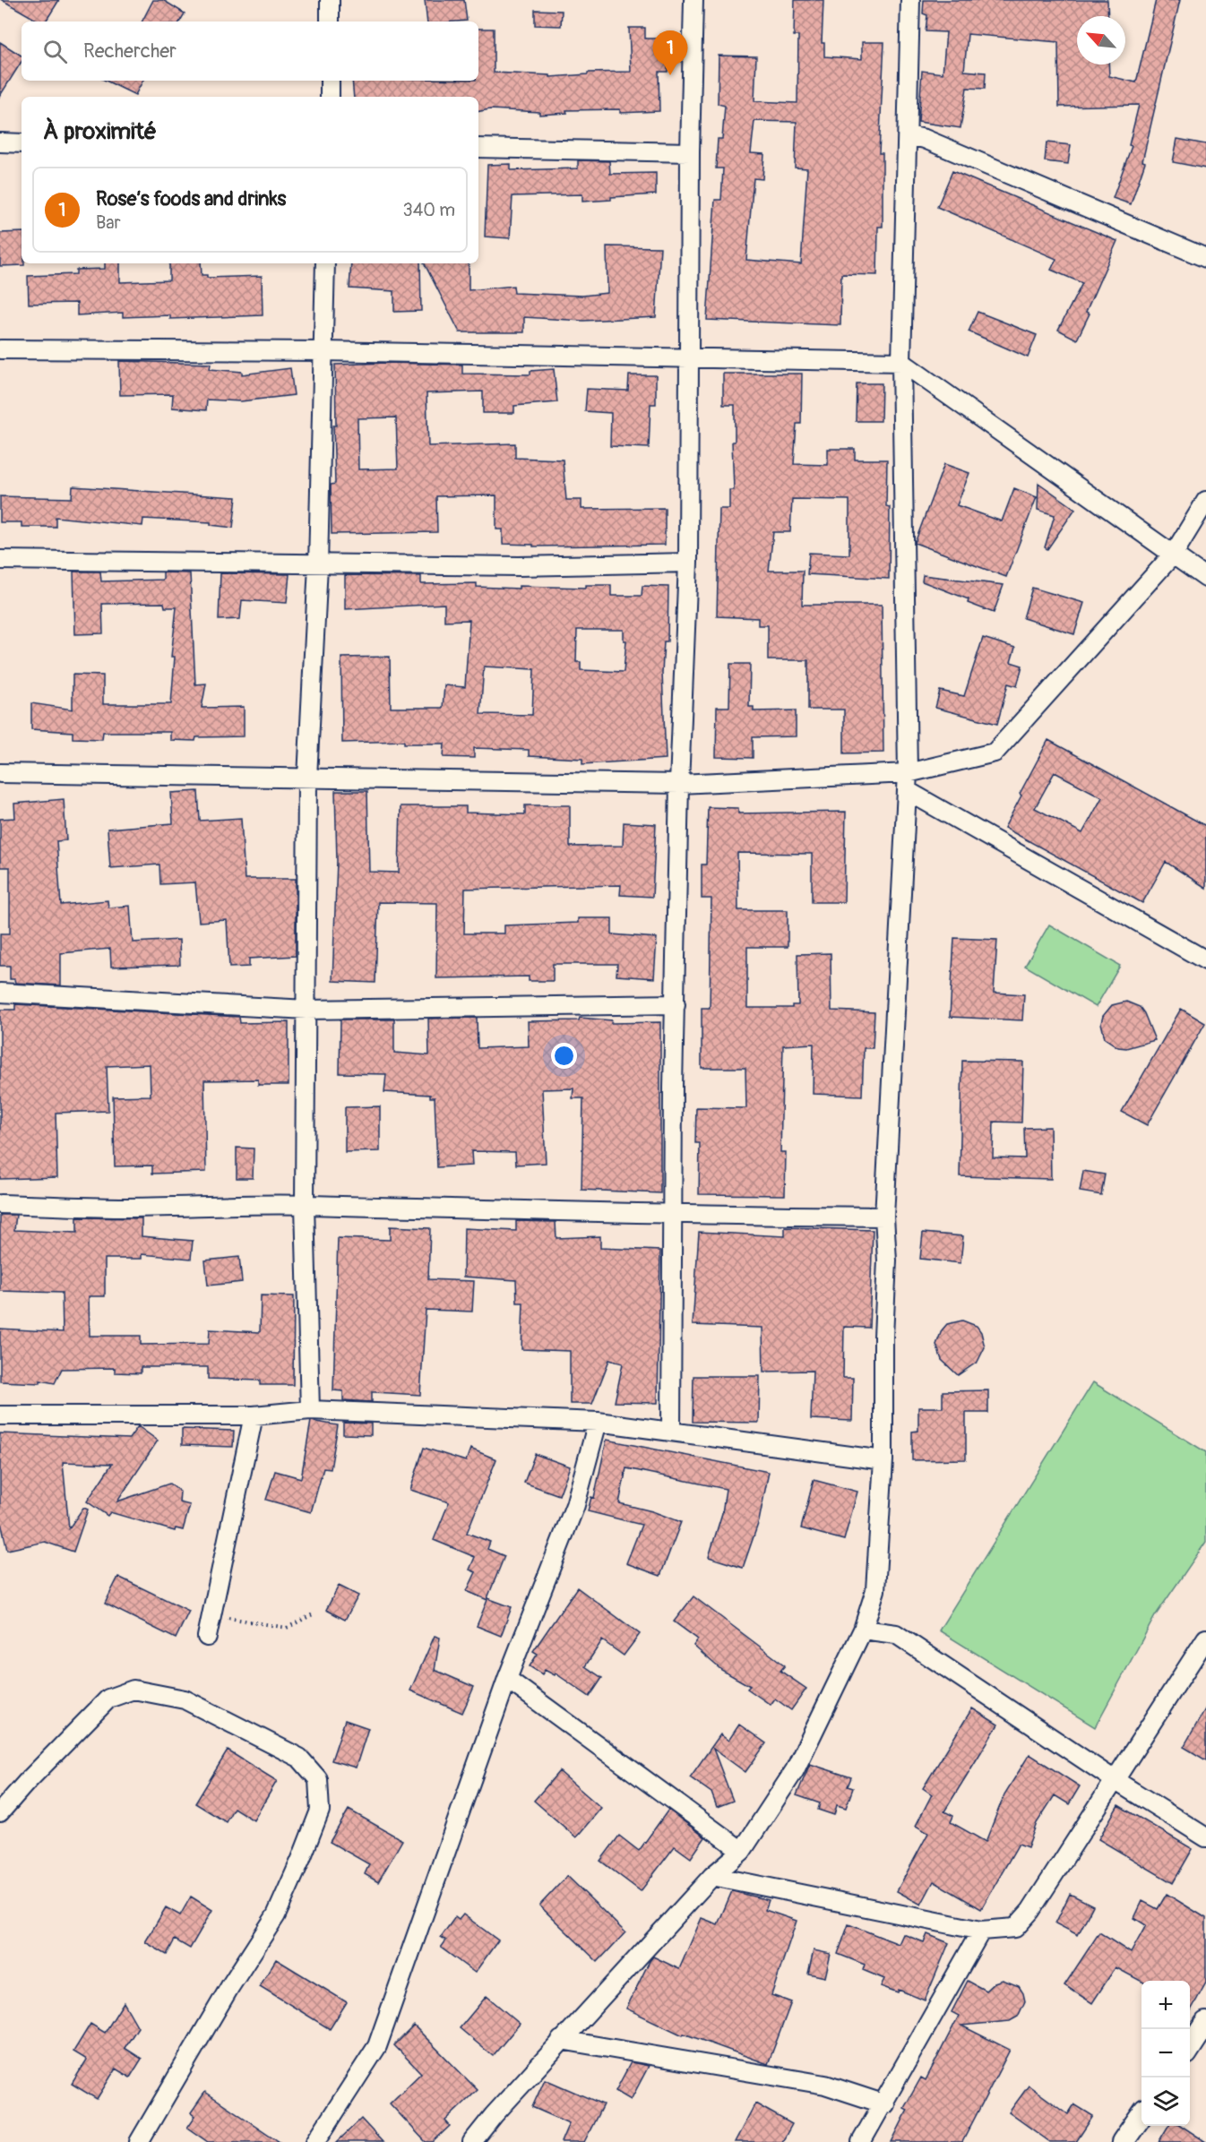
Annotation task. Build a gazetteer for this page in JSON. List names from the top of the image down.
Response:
{
  "north": "top left",
  "page": {
    "search": "Rechercher",
    "pins": "1",
    "heading": "À proximité",
    "list": [
      {
        "mark": "1",
        "name": "Rose’s foods and drinks",
        "note": "Bar",
        "value": "340 m"
      }
    ],
    "map_buttons": ["+", "−"]
  }
}
